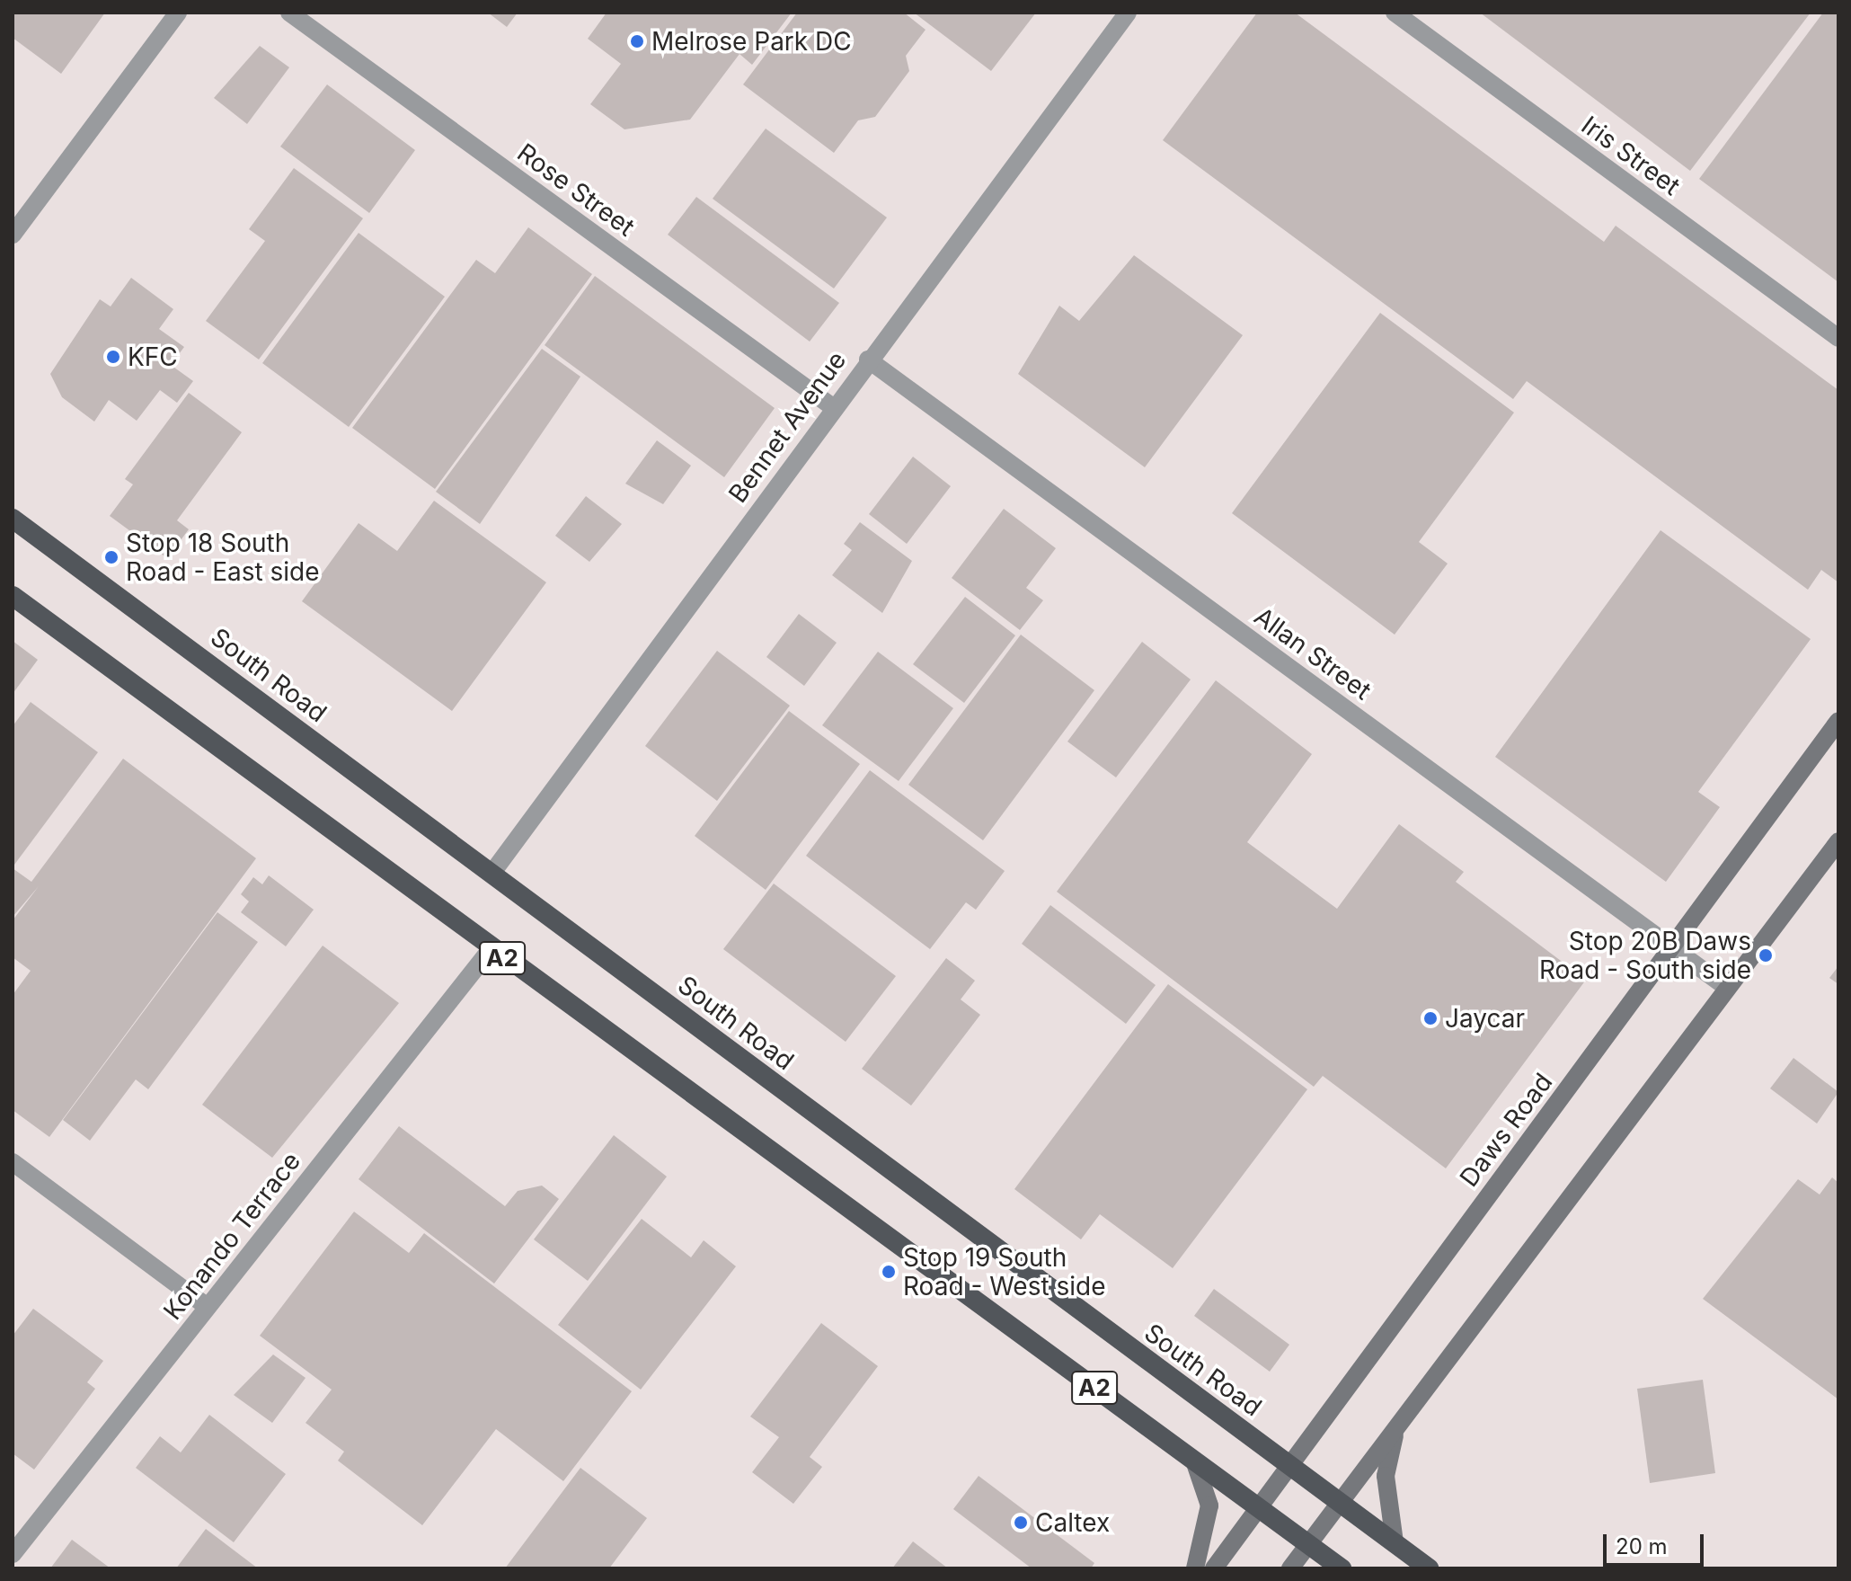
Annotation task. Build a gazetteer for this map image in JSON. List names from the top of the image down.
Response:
{
  "streets": {
    "highway": ["South Road", "A2"],
    "main road": ["Daws Road"],
    "street": [
      "Iris Street",
      "Rose Street",
      "Bennet Avenue",
      "Allan Street",
      "Konando Terrace"
    ]
  },
  "crossings": [
    ["Rose Street", "Bennet Avenue"],
    ["Bennet Avenue", "Allan Street"],
    ["Bennet Avenue", "South Road"],
    ["Allan Street", "Daws Road"],
    ["South Road", "Daws Road"],
    ["A2", "Daws Road"],
    ["A2", "Konando Terrace"]
  ],
  "places": [
    "Melrose Park DC",
    "KFC",
    "Stop 18 South Road - East side",
    "Stop 20B Daws Road - South side",
    "Jaycar",
    "Stop 19 South Road - West side",
    "Caltex"
  ],
  "scale_bar": "20 m"
}
